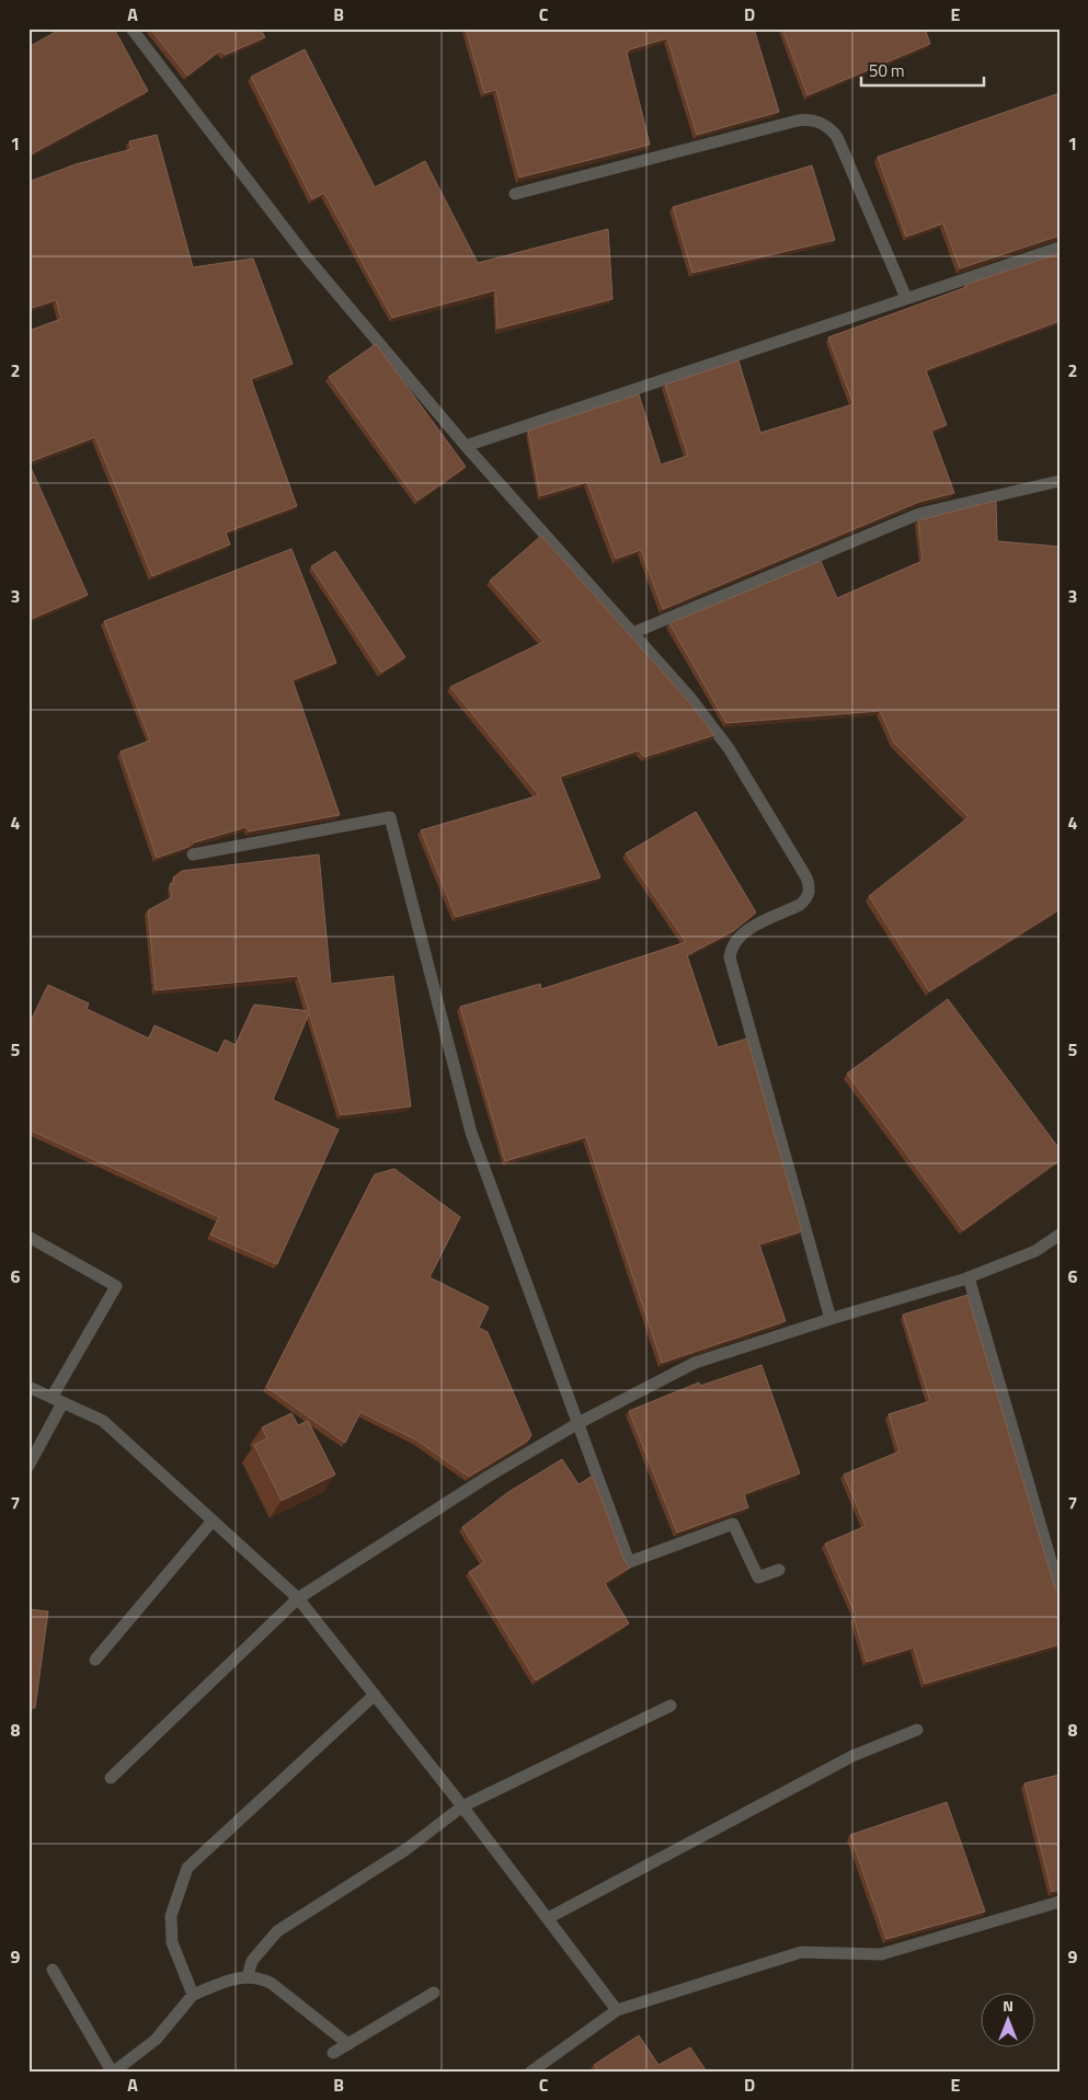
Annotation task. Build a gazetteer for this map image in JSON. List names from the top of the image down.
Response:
{
  "scale_bar": "50 m",
  "north": "top",
  "grid": {
    "columns": [
      "A",
      "B",
      "C",
      "D",
      "E"
    ],
    "rows": [
      "1",
      "2",
      "3",
      "4",
      "5",
      "6",
      "7",
      "8",
      "9"
    ]
  }
}
